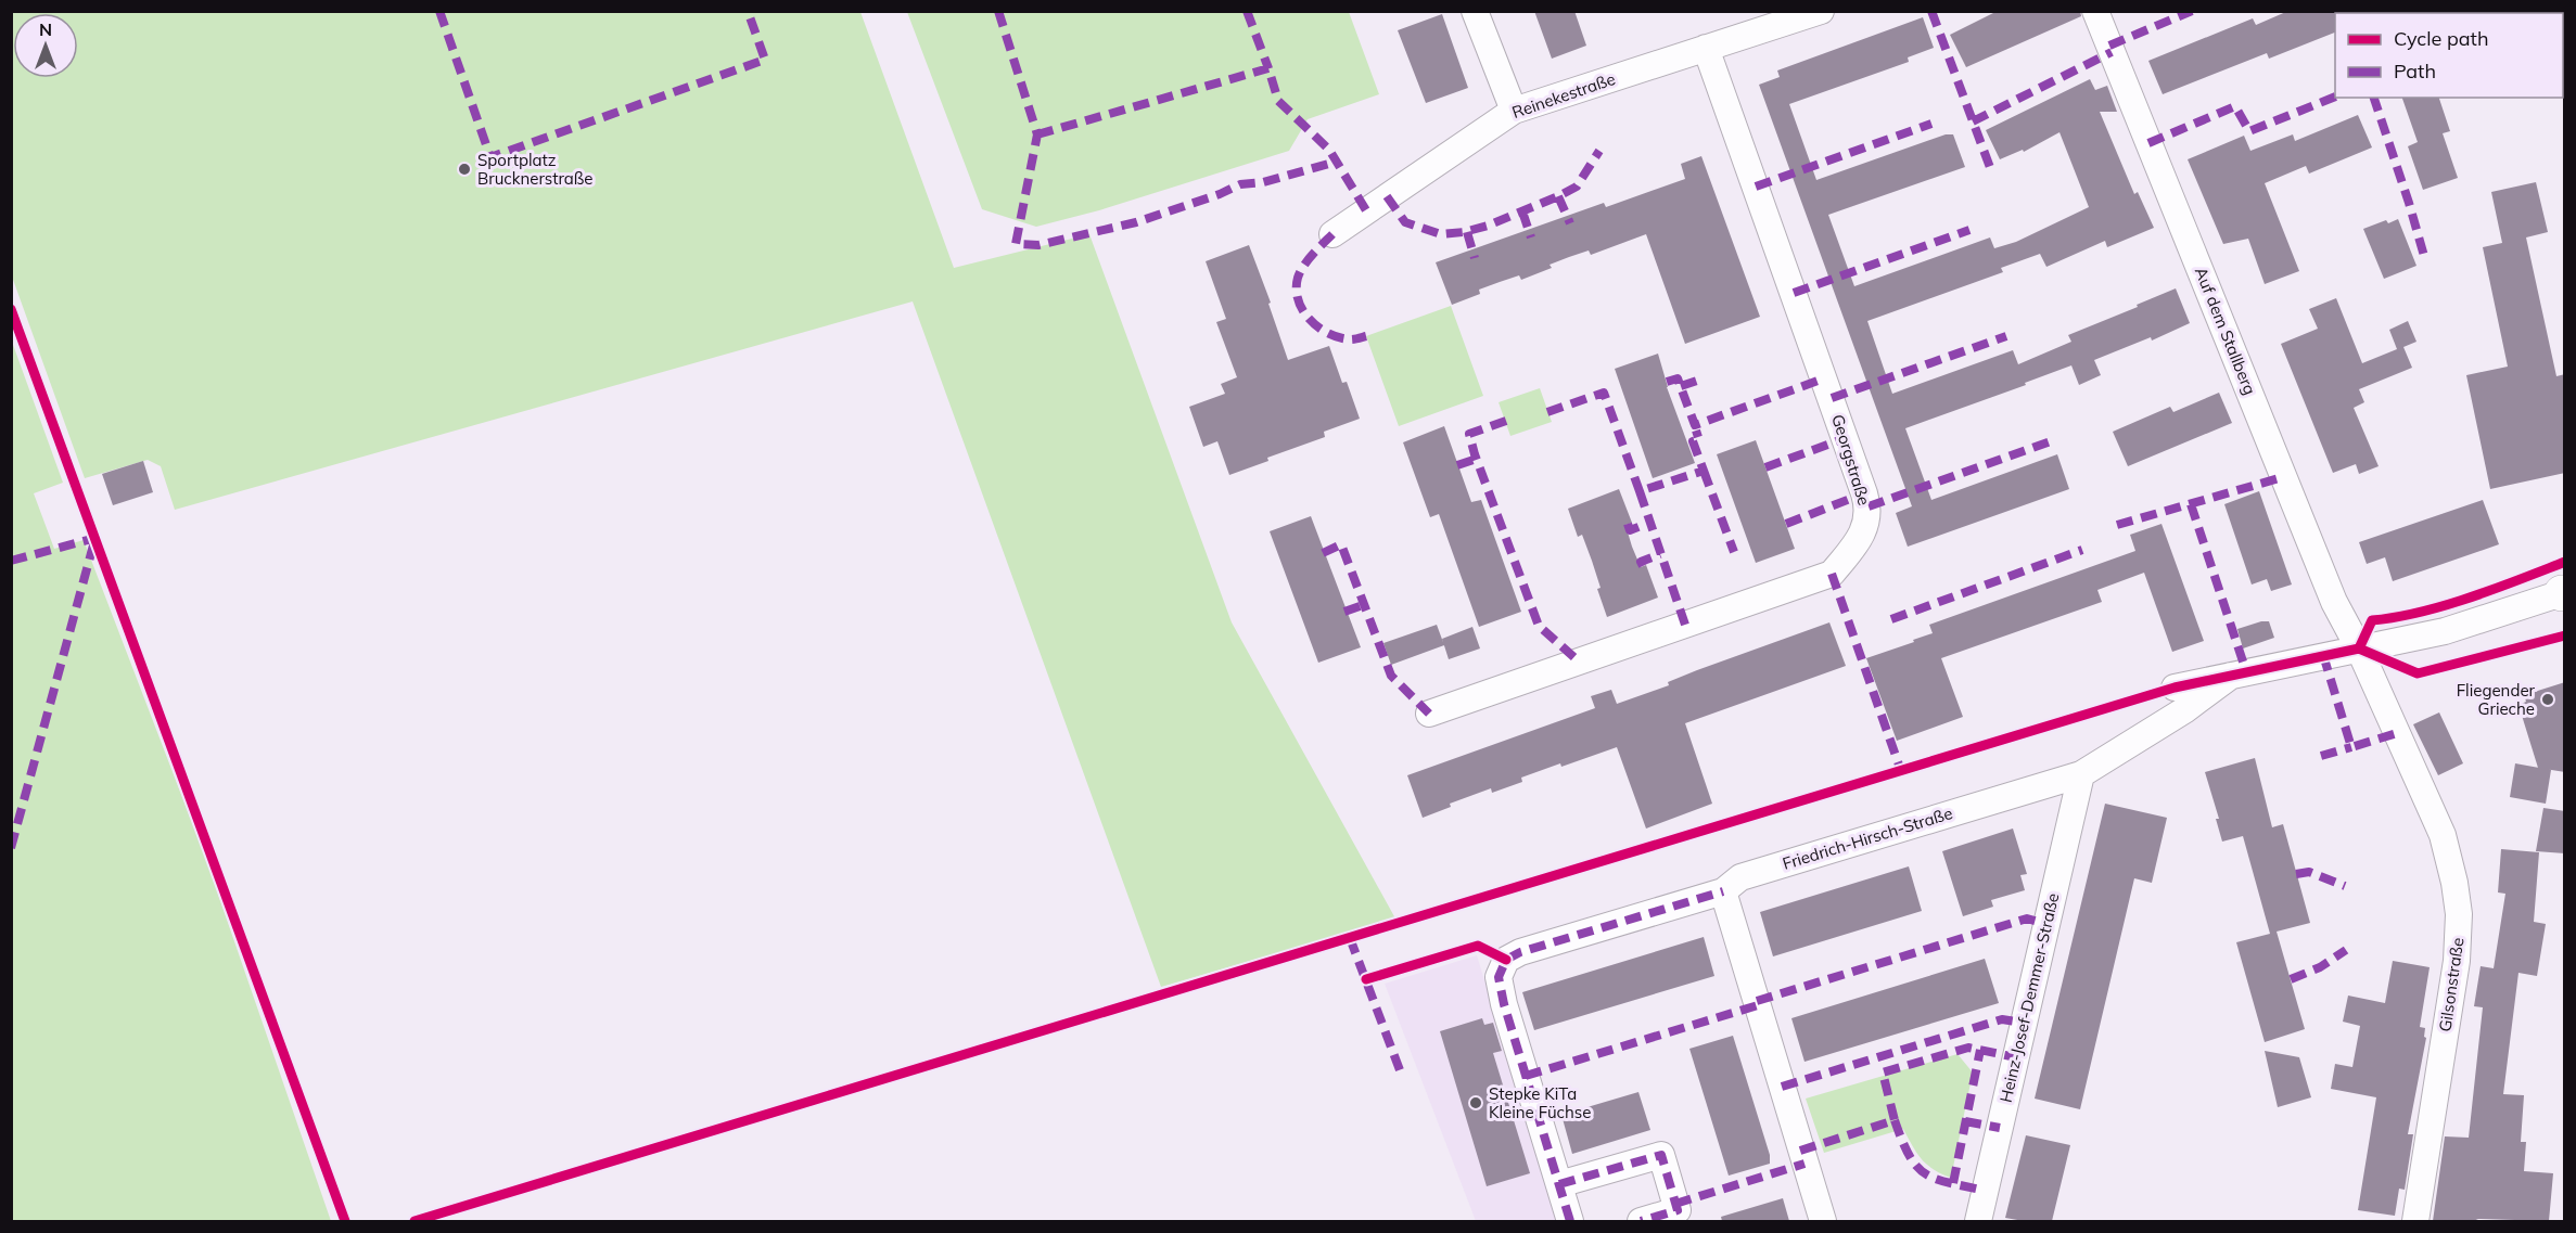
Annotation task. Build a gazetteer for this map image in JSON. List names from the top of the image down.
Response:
{
  "streets": {
    "street": [
      "Reinekestraße",
      "Auf dem Stallberg",
      "Georgstraße",
      "Friedrich-Hirsch-Straße",
      "Gilsonstraße",
      "Heinz-Josef-Demmer-Straße"
    ]
  },
  "crossings": [
    ["Reinekestraße", "Georgstraße"],
    ["Auf dem Stallberg", "Friedrich-Hirsch-Straße"],
    ["Auf dem Stallberg", "Gilsonstraße"],
    ["Friedrich-Hirsch-Straße", "Gilsonstraße"],
    ["Friedrich-Hirsch-Straße", "Heinz-Josef-Demmer-Straße"]
  ],
  "places": ["Sportplatz Brucknerstraße", "Fliegender Grieche", "Stepke KiTa Kleine Füchse"],
  "legend": ["Cycle path", "Path"],
  "north": "top"
}
